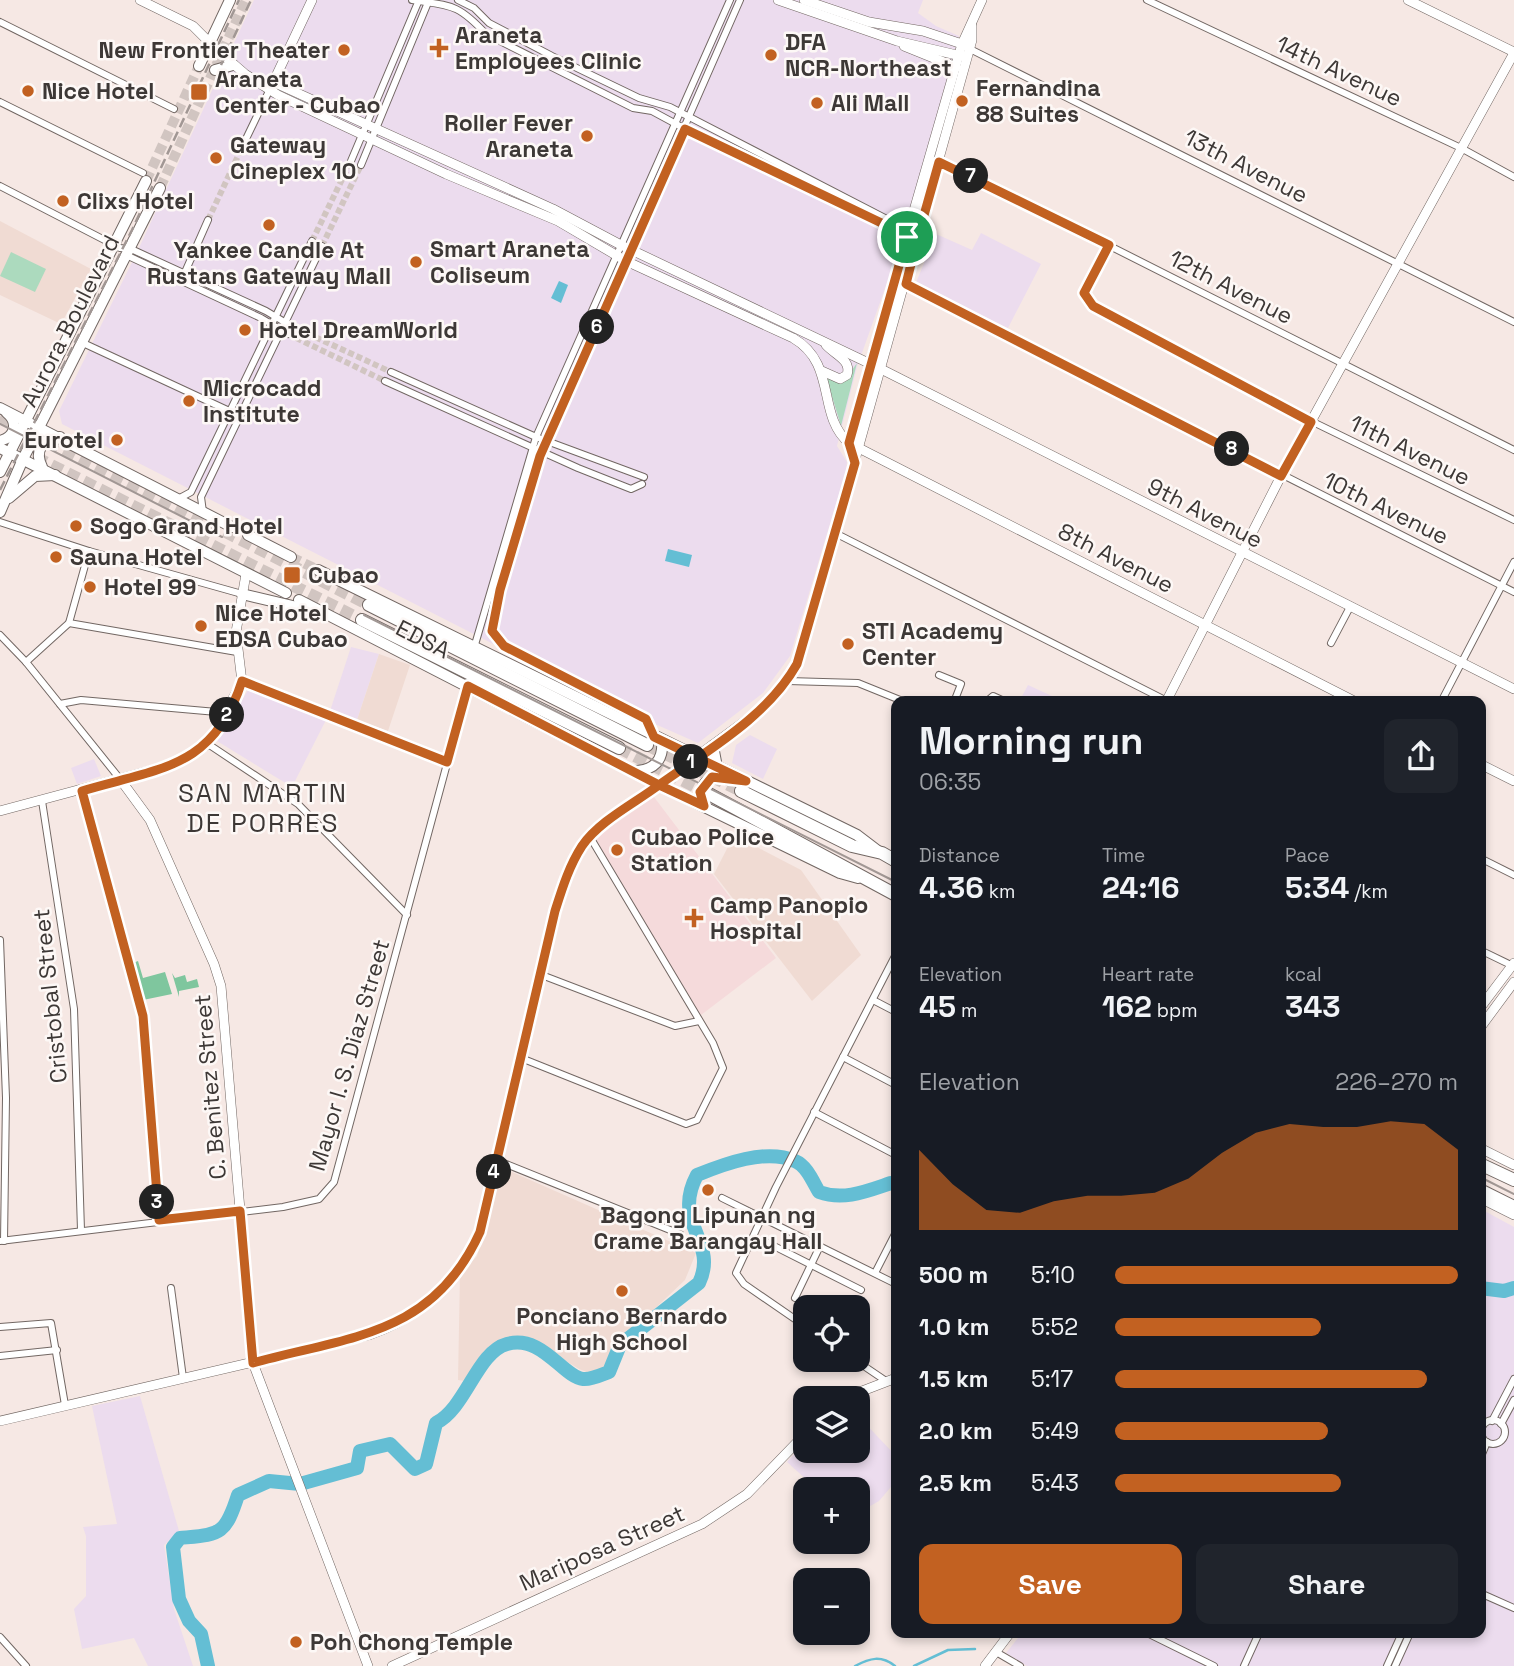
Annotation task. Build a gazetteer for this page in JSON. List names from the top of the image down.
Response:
{
  "streets": {
    "highway": ["EDSA"],
    "main road": ["Aurora Boulevard"],
    "street": [
      "14th Avenue",
      "13th Avenue",
      "12th Avenue",
      "11th Avenue",
      "10th Avenue",
      "9th Avenue",
      "8th Avenue",
      "Cristobal Street",
      "Mayor I. S. Diaz Street",
      "C. Benitez Street",
      "Mariposa Street"
    ]
  },
  "crossings": [
    ["12th Avenue", "11th Avenue"],
    ["EDSA", "Mayor I. S. Diaz Street"],
    ["Cristobal Street", "Mayor I. S. Diaz Street"],
    ["Mayor I. S. Diaz Street", "C. Benitez Street"]
  ],
  "districts": ["SAN MARTIN DE PORRES"],
  "places": {
    "health": ["Araneta Employees Clinic", "Camp Panopio Hospital"],
    "other": [
      "New Frontier Theater",
      "DFA NCR-Northeast",
      "Nice Hotel",
      "Fernandina 88 Suites",
      "Ali Mall",
      "Roller Fever Araneta",
      "Gateway Cineplex 10",
      "Clixs Hotel",
      "Yankee Candle At Rustans Gateway Mall",
      "Smart Araneta Coliseum",
      "Hotel DreamWorld",
      "Microcadd Institute",
      "Eurotel",
      "Sogo Grand Hotel",
      "Sauna Hotel",
      "Hotel 99",
      "Nice Hotel EDSA Cubao",
      "STI Academy Center",
      "Cubao Police Station",
      "Bagong Lipunan ng Crame Barangay Hall",
      "Ponciano Bernardo High School",
      "Poh Chong Temple"
    ],
    "transit": ["Araneta Center - Cubao", "Cubao"]
  },
  "page": {
    "pins": [
      "7",
      "6",
      "8",
      "2",
      "1",
      "4",
      "3"
    ],
    "heading": ["Morning run", "06:35"],
    "stats": [
      ["Distance", "4.36 km"],
      ["Time", "24:16"],
      ["Pace", "5:34 /km"],
      ["Elevation", "45 m"],
      ["Heart rate", "162 bpm"],
      ["kcal", "343"]
    ],
    "chart": ["Elevation", "226–270 m"],
    "list": [
      {
        "name": "500 m",
        "note": "5:10"
      },
      {
        "name": "1.0 km",
        "note": "5:52"
      },
      {
        "name": "1.5 km",
        "note": "5:17"
      },
      {
        "name": "2.0 km",
        "note": "5:49"
      },
      {
        "name": "2.5 km",
        "note": "5:43"
      }
    ],
    "map_buttons": ["+", "−"],
    "buttons": ["Save", "Share"]
  }
}
